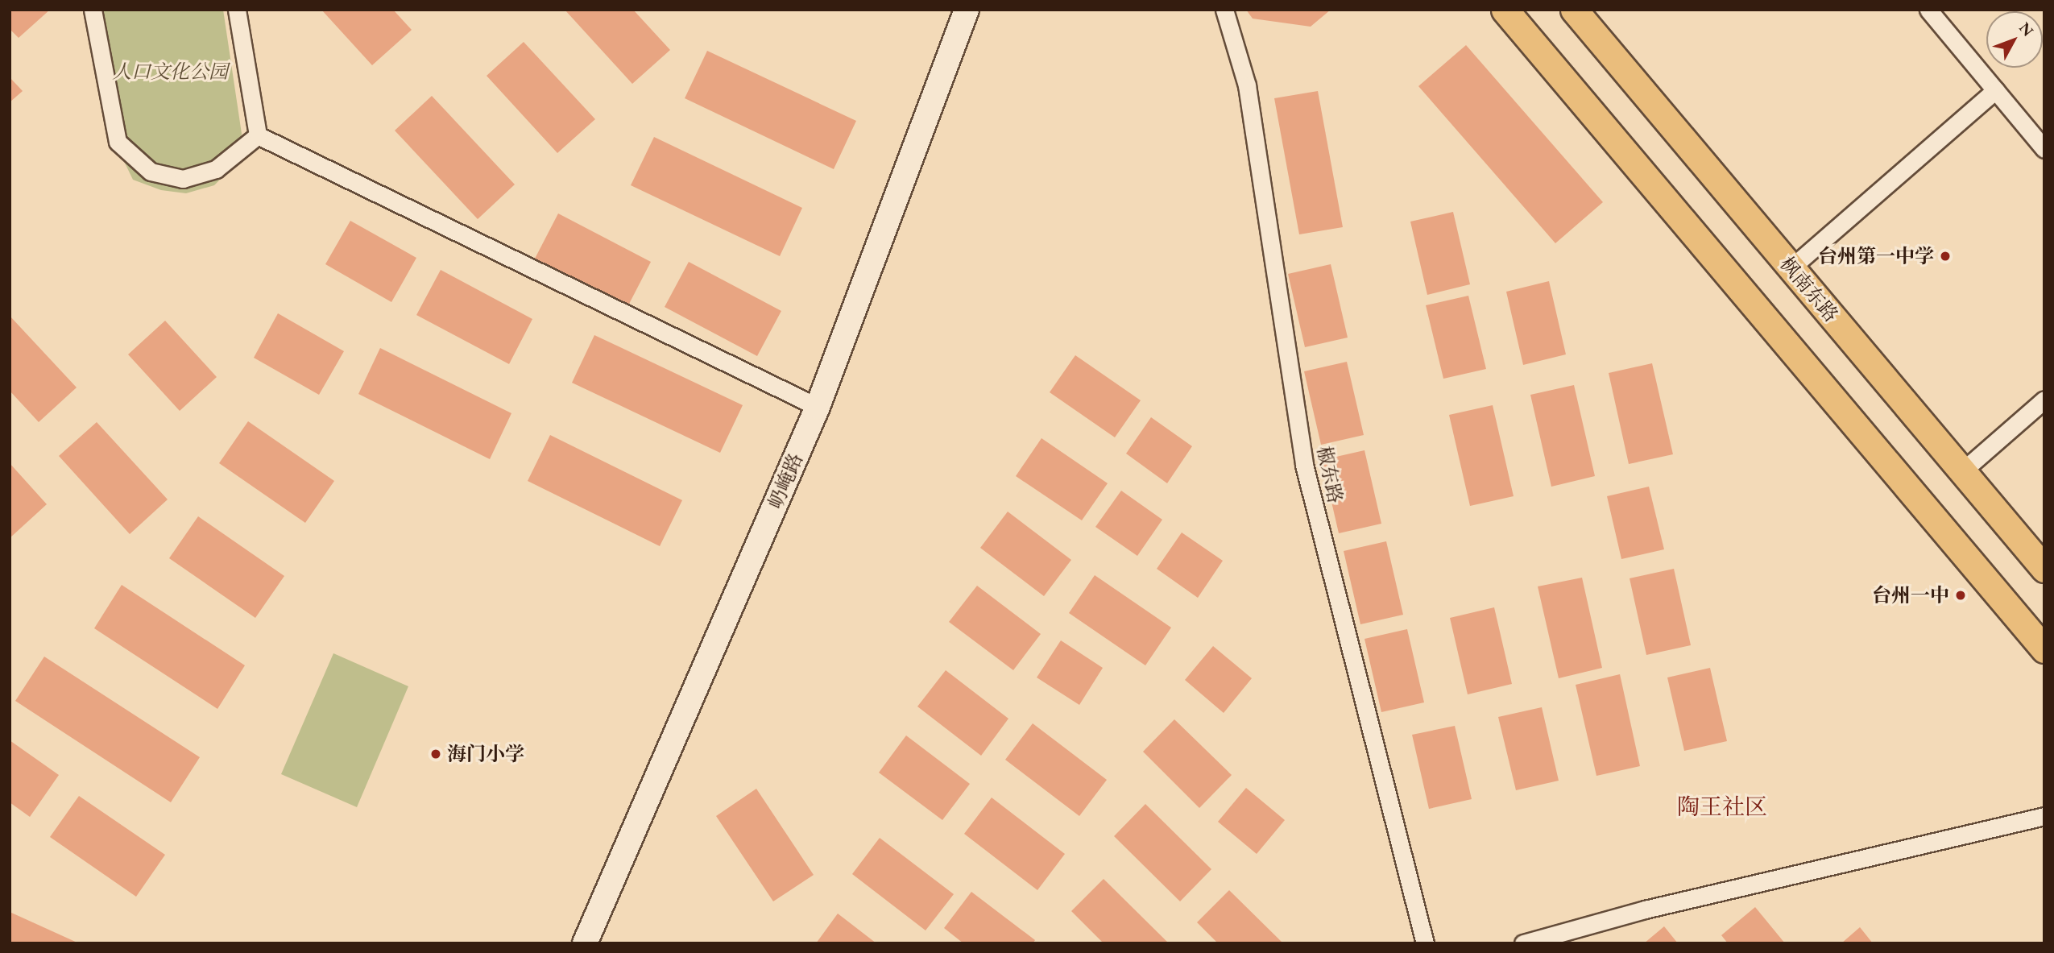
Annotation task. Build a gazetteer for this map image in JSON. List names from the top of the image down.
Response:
{
  "streets": {
    "main road": ["枫南东路"],
    "street": ["椒东路", "屷崦路"]
  },
  "districts": ["陶王社区"],
  "parks": ["人口文化公园"],
  "places": ["台州第一中学", "台州一中", "海门小学"],
  "north": "top right"
}
